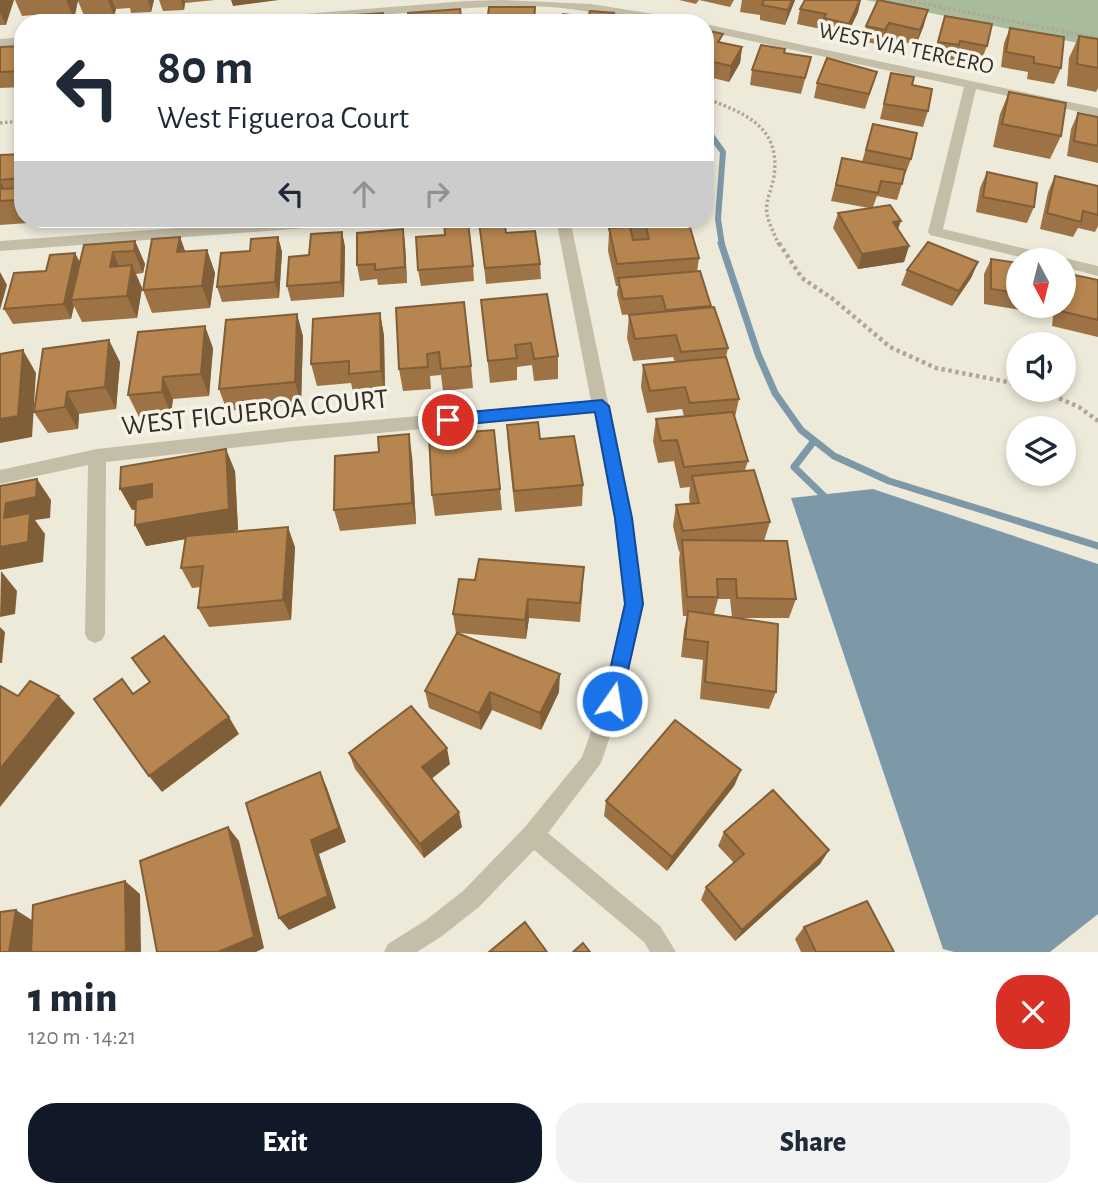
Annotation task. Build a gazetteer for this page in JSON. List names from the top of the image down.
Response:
{
  "streets": {
    "street": ["WEST VIA TERCERO", "WEST FIGUEROA COURT"]
  },
  "north": "bottom",
  "page": {
    "turn": ["80 m", "West Figueroa Court"],
    "heading": ["1 min", "120 m · 14:21"],
    "buttons": ["Exit", "Share"]
  }
}
